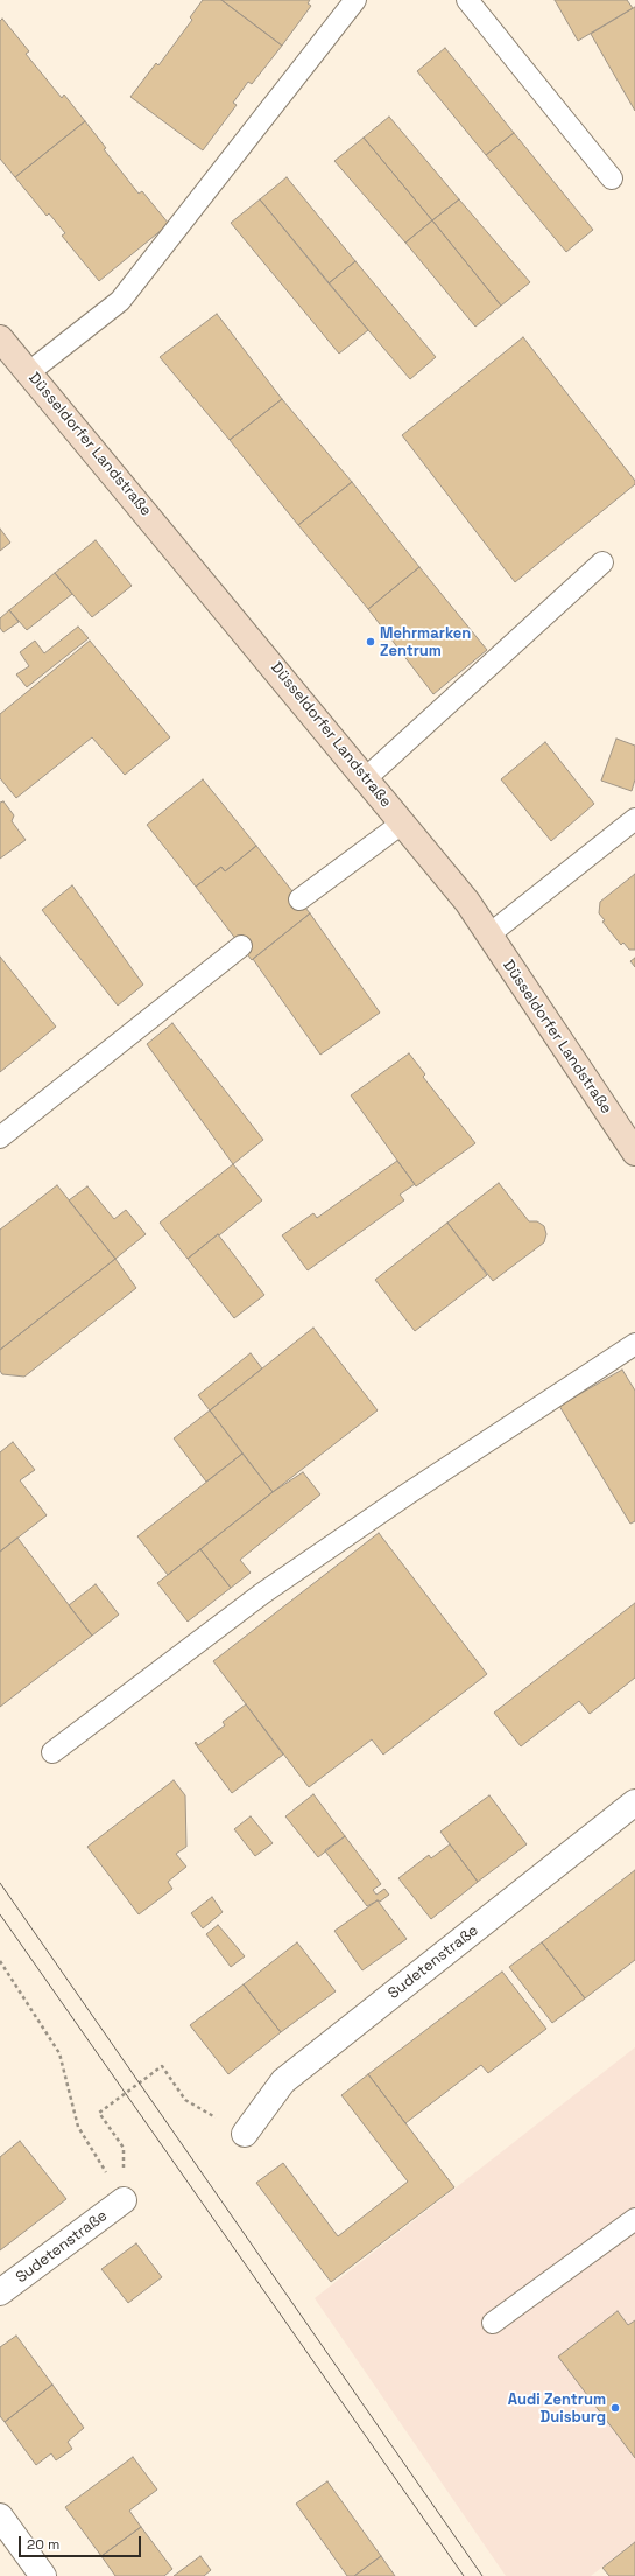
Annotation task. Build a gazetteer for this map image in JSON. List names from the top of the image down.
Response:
{
  "streets": {
    "main road": ["Düsseldorfer Landstraße"],
    "street": ["Sudetenstraße"]
  },
  "places": ["Mehrmarken Zentrum", "Audi Zentrum Duisburg"],
  "scale_bar": "20 m"
}
